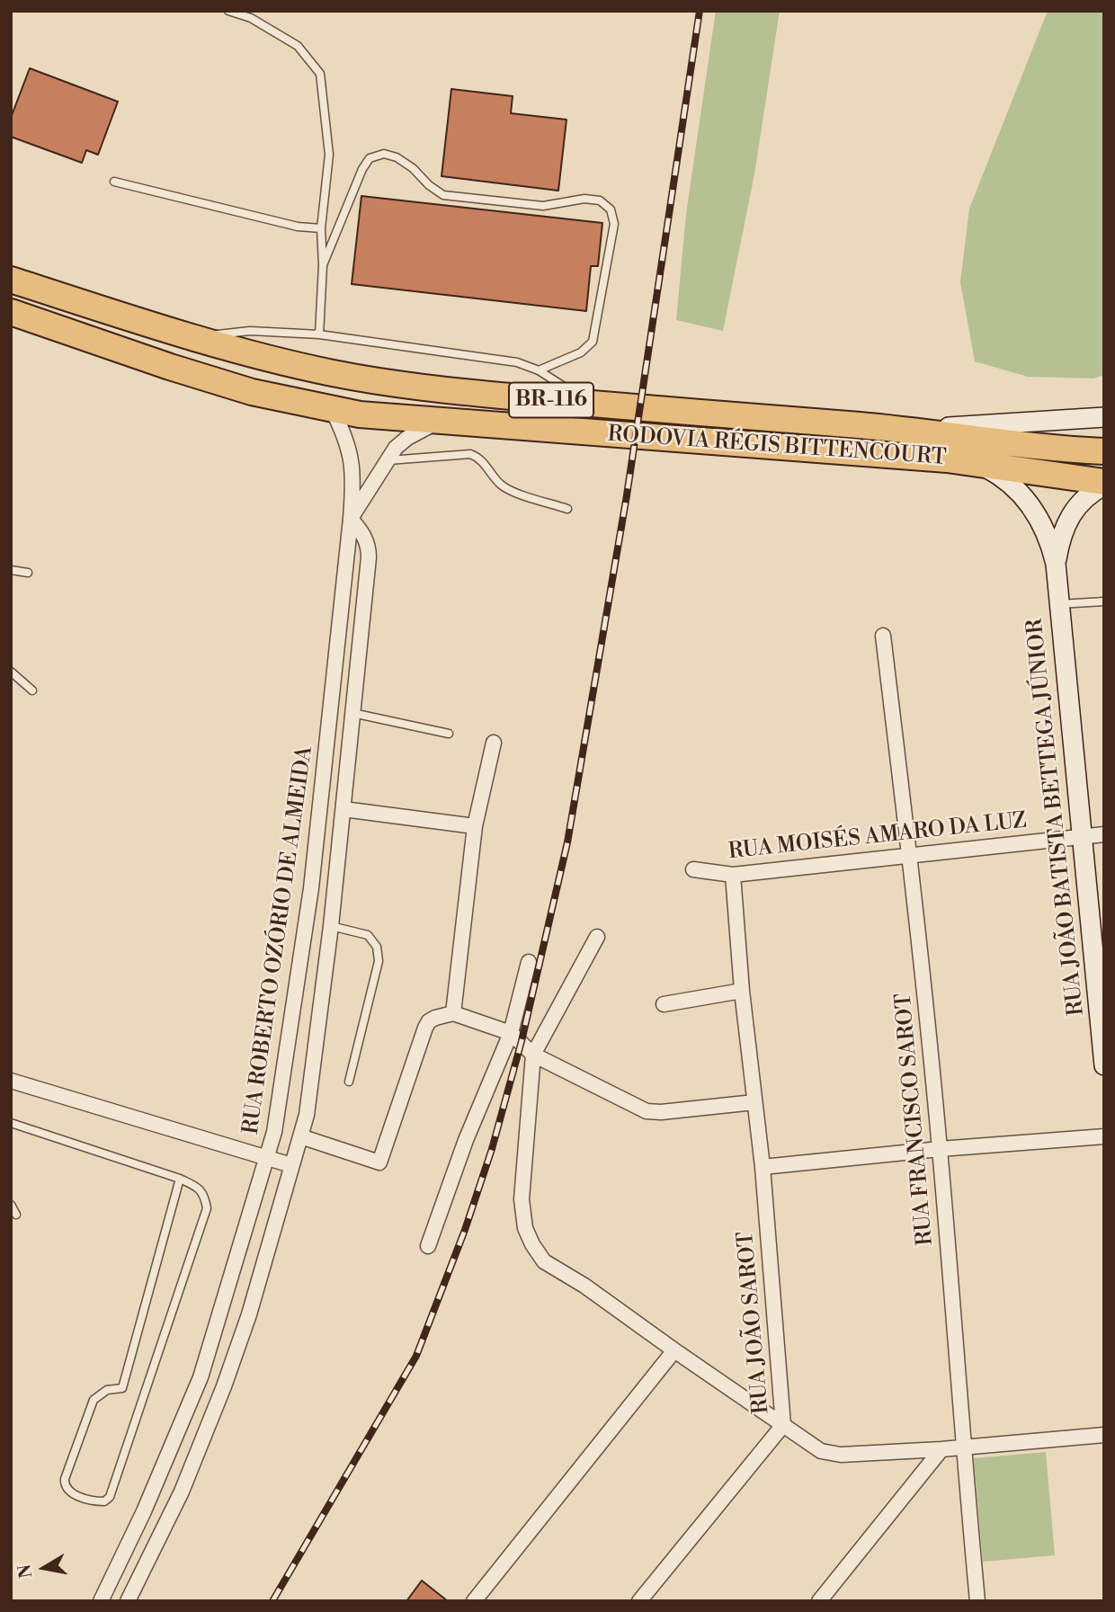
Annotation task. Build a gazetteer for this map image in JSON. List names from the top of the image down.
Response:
{
  "streets": {
    "highway": ["BR-116", "RODOVIA RÉGIS BITTENCOURT"],
    "main road": ["RUA JOÃO BATISTA BETTEGA JÚNIOR"],
    "street": [
      "RUA MOISÉS AMARO DA LUZ",
      "RUA ROBERTO OZÓRIO DE ALMEIDA",
      "RUA FRANCISCO SAROT",
      "RUA JOÃO SAROT"
    ]
  },
  "crossings": [
    ["RODOVIA RÉGIS BITTENCOURT", "RUA JOÃO BATISTA BETTEGA JÚNIOR"],
    ["RODOVIA RÉGIS BITTENCOURT", "RUA ROBERTO OZÓRIO DE ALMEIDA"],
    ["RUA JOÃO BATISTA BETTEGA JÚNIOR", "RUA MOISÉS AMARO DA LUZ"],
    ["RUA MOISÉS AMARO DA LUZ", "RUA FRANCISCO SAROT"],
    ["RUA MOISÉS AMARO DA LUZ", "RUA JOÃO SAROT"]
  ],
  "north": "left"
}
